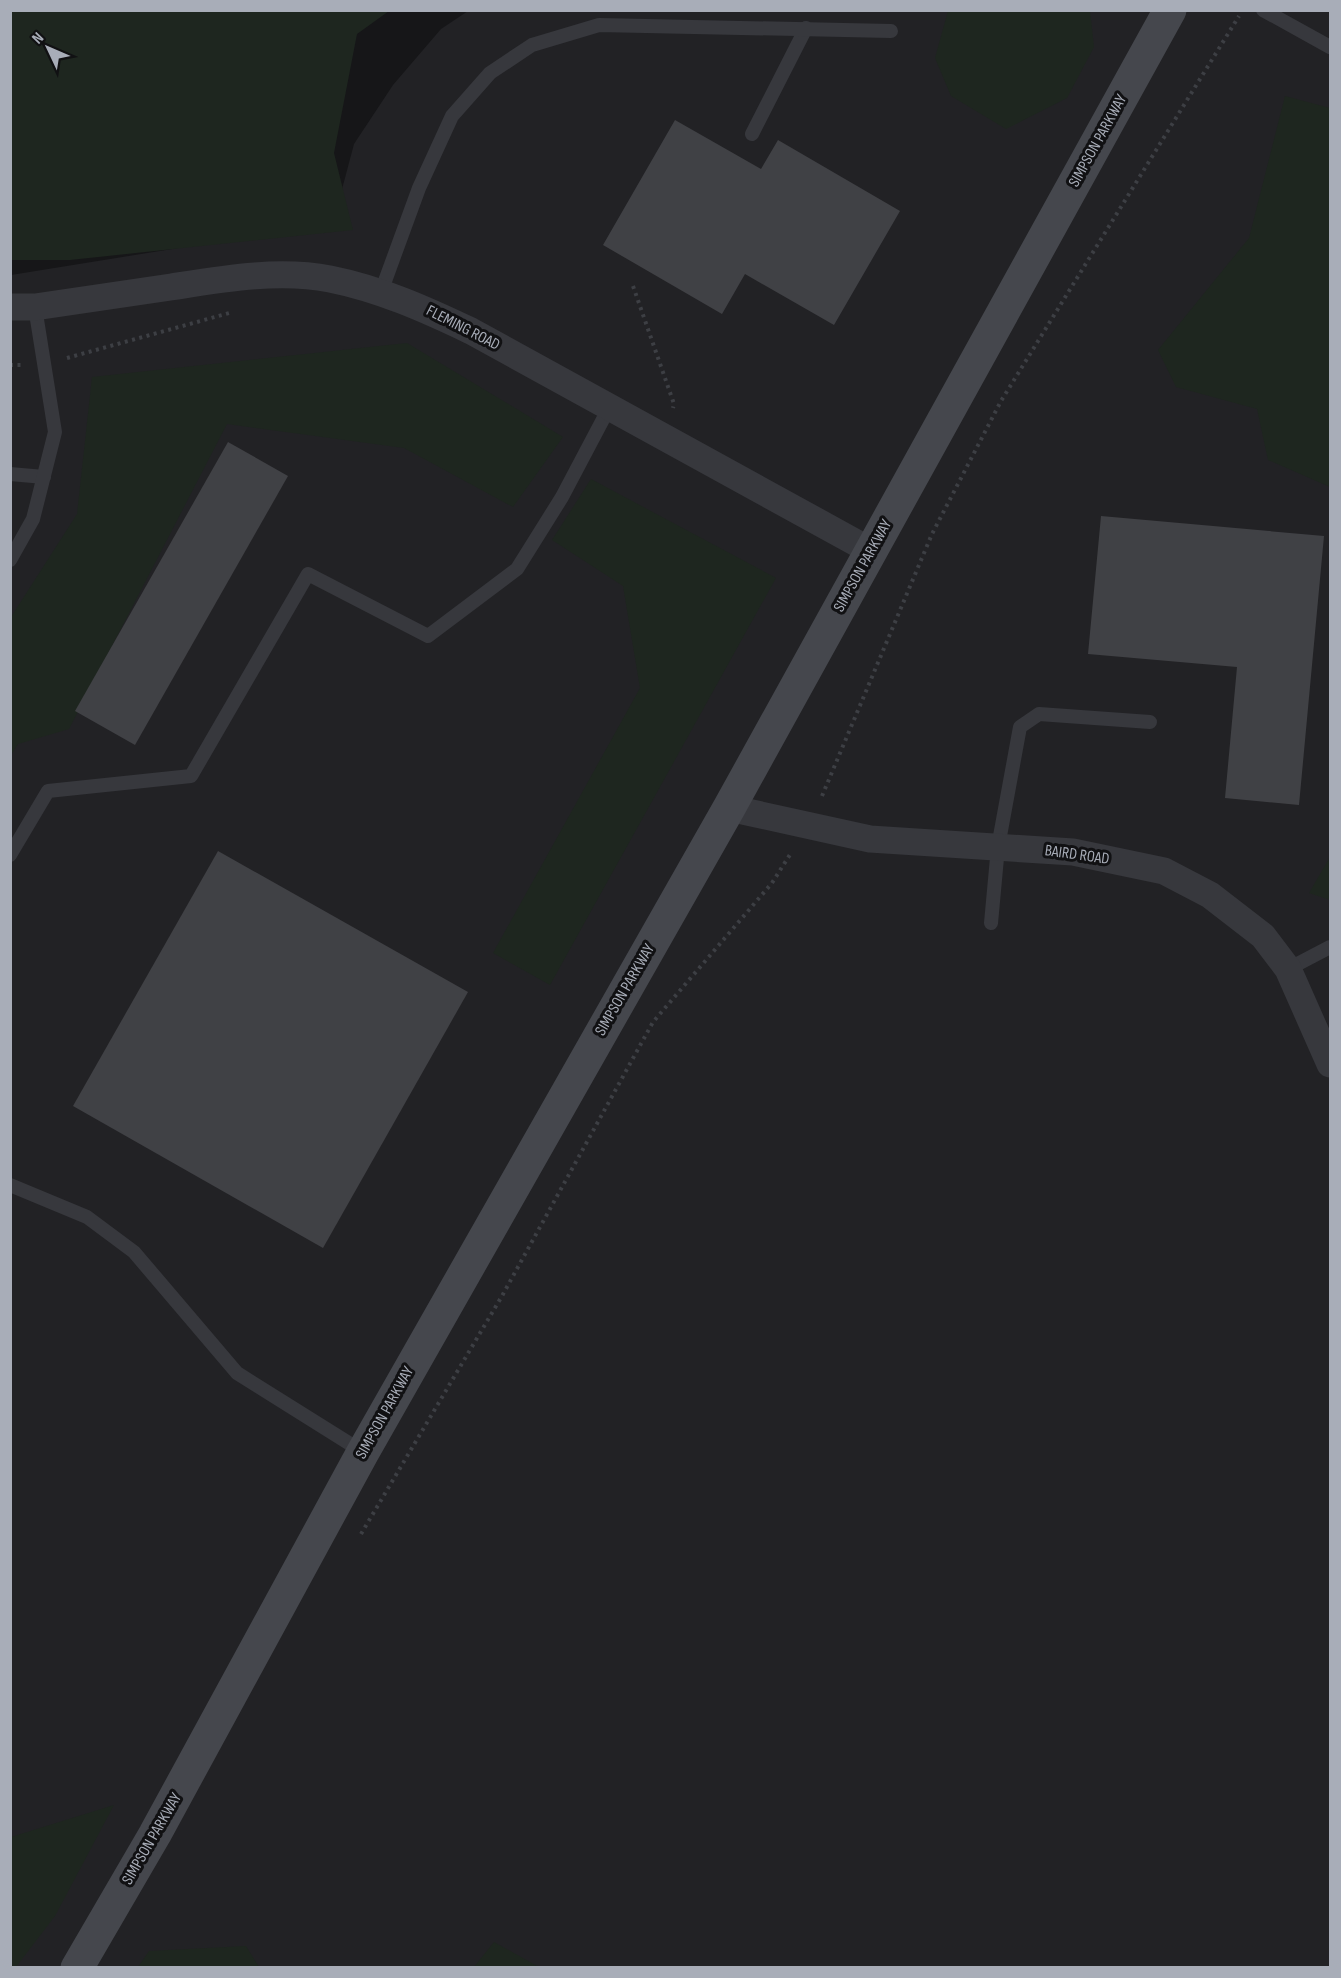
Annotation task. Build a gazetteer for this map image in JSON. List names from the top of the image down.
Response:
{
  "streets": {
    "main road": ["SIMPSON PARKWAY"],
    "street": ["FLEMING ROAD", "BAIRD ROAD"]
  },
  "crossings": [
    ["SIMPSON PARKWAY", "FLEMING ROAD"],
    ["SIMPSON PARKWAY", "BAIRD ROAD"]
  ],
  "north": "top left"
}
